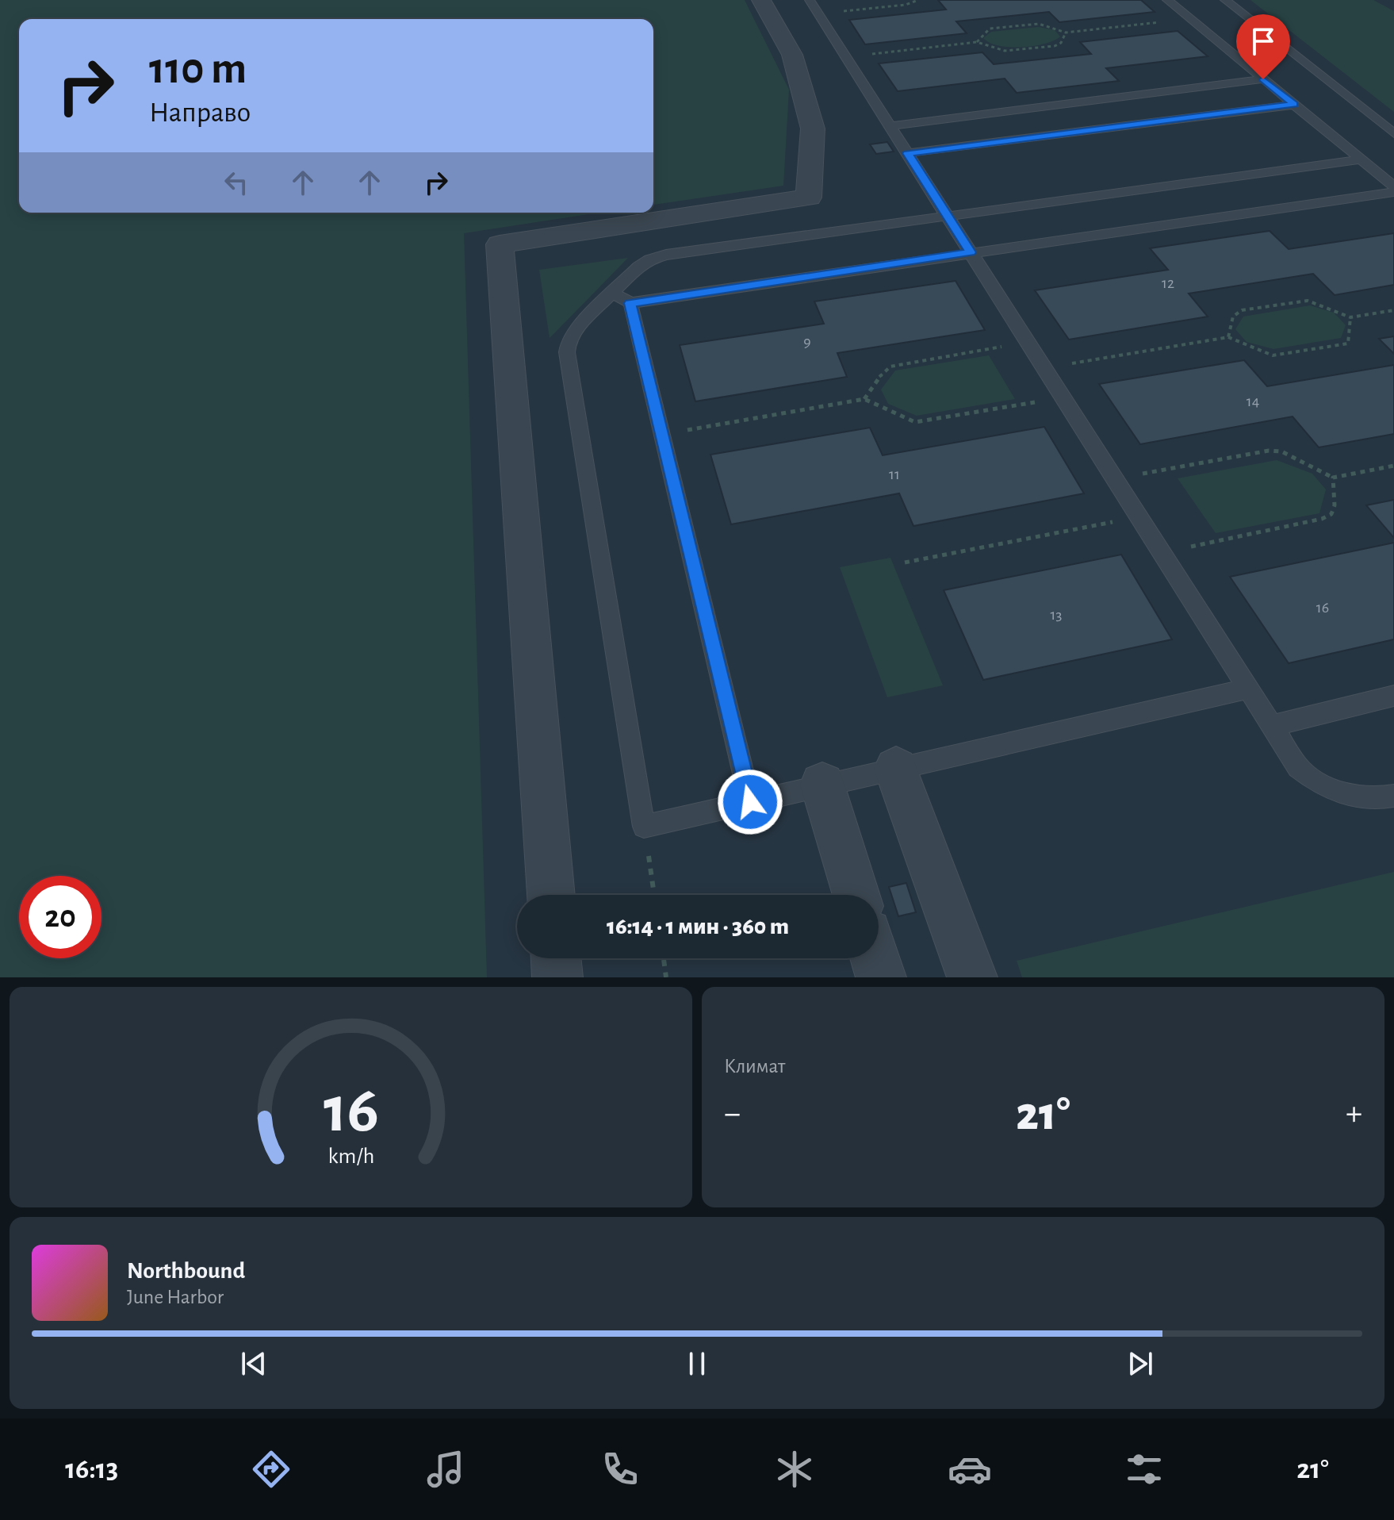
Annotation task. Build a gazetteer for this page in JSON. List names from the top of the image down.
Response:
{
  "house_numbers": [
    "12",
    "9",
    "14",
    "11",
    "16",
    "13"
  ],
  "page": {
    "turn": ["110 m", "Направо"],
    "limit": "20",
    "trip": "16:14 · 1 мин · 360 m",
    "tile": "Климат",
    "heat": ["−", "21°", "+"],
    "song": ["Northbound", "June Harbor"],
    "tabs": ["16:13", "21°"],
    "gauge": ["16", "km/h"]
  }
}
